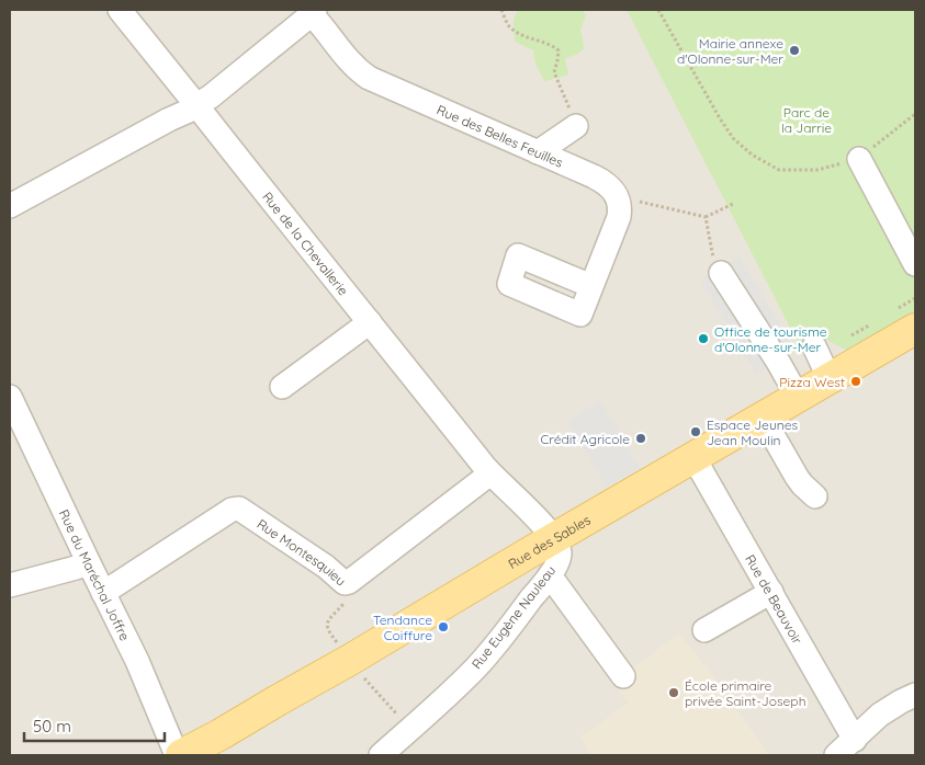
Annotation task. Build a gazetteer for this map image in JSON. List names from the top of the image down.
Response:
{
  "streets": {
    "main road": ["Rue des Sables"],
    "street": [
      "Rue des Belles Feuilles",
      "Rue de la Chevallerie",
      "Rue Montesquieu",
      "Rue du Maréchal Joffre",
      "Rue de Beauvoir",
      "Rue Eugène Nauleau"
    ]
  },
  "crossings": [
    ["Rue de la Chevallerie", "Rue des Sables"],
    ["Rue de la Chevallerie", "Rue Montesquieu"],
    ["Rue de la Chevallerie", "Rue Eugène Nauleau"],
    ["Rue des Sables", "Rue de Beauvoir"],
    ["Rue des Sables", "Rue Eugène Nauleau"],
    ["Rue Montesquieu", "Rue du Maréchal Joffre"]
  ],
  "parks": ["Parc de la Jarrie"],
  "places": [
    "Mairie annexe d'Olonne-sur-Mer",
    "Office de tourisme d'Olonne-sur-Mer",
    "Pizza West",
    "Espace Jeunes Jean Moulin",
    "Crédit Agricole",
    "Tendance Coiffure",
    "École primaire privée Saint-Joseph"
  ],
  "scale_bar": "50 m"
}
